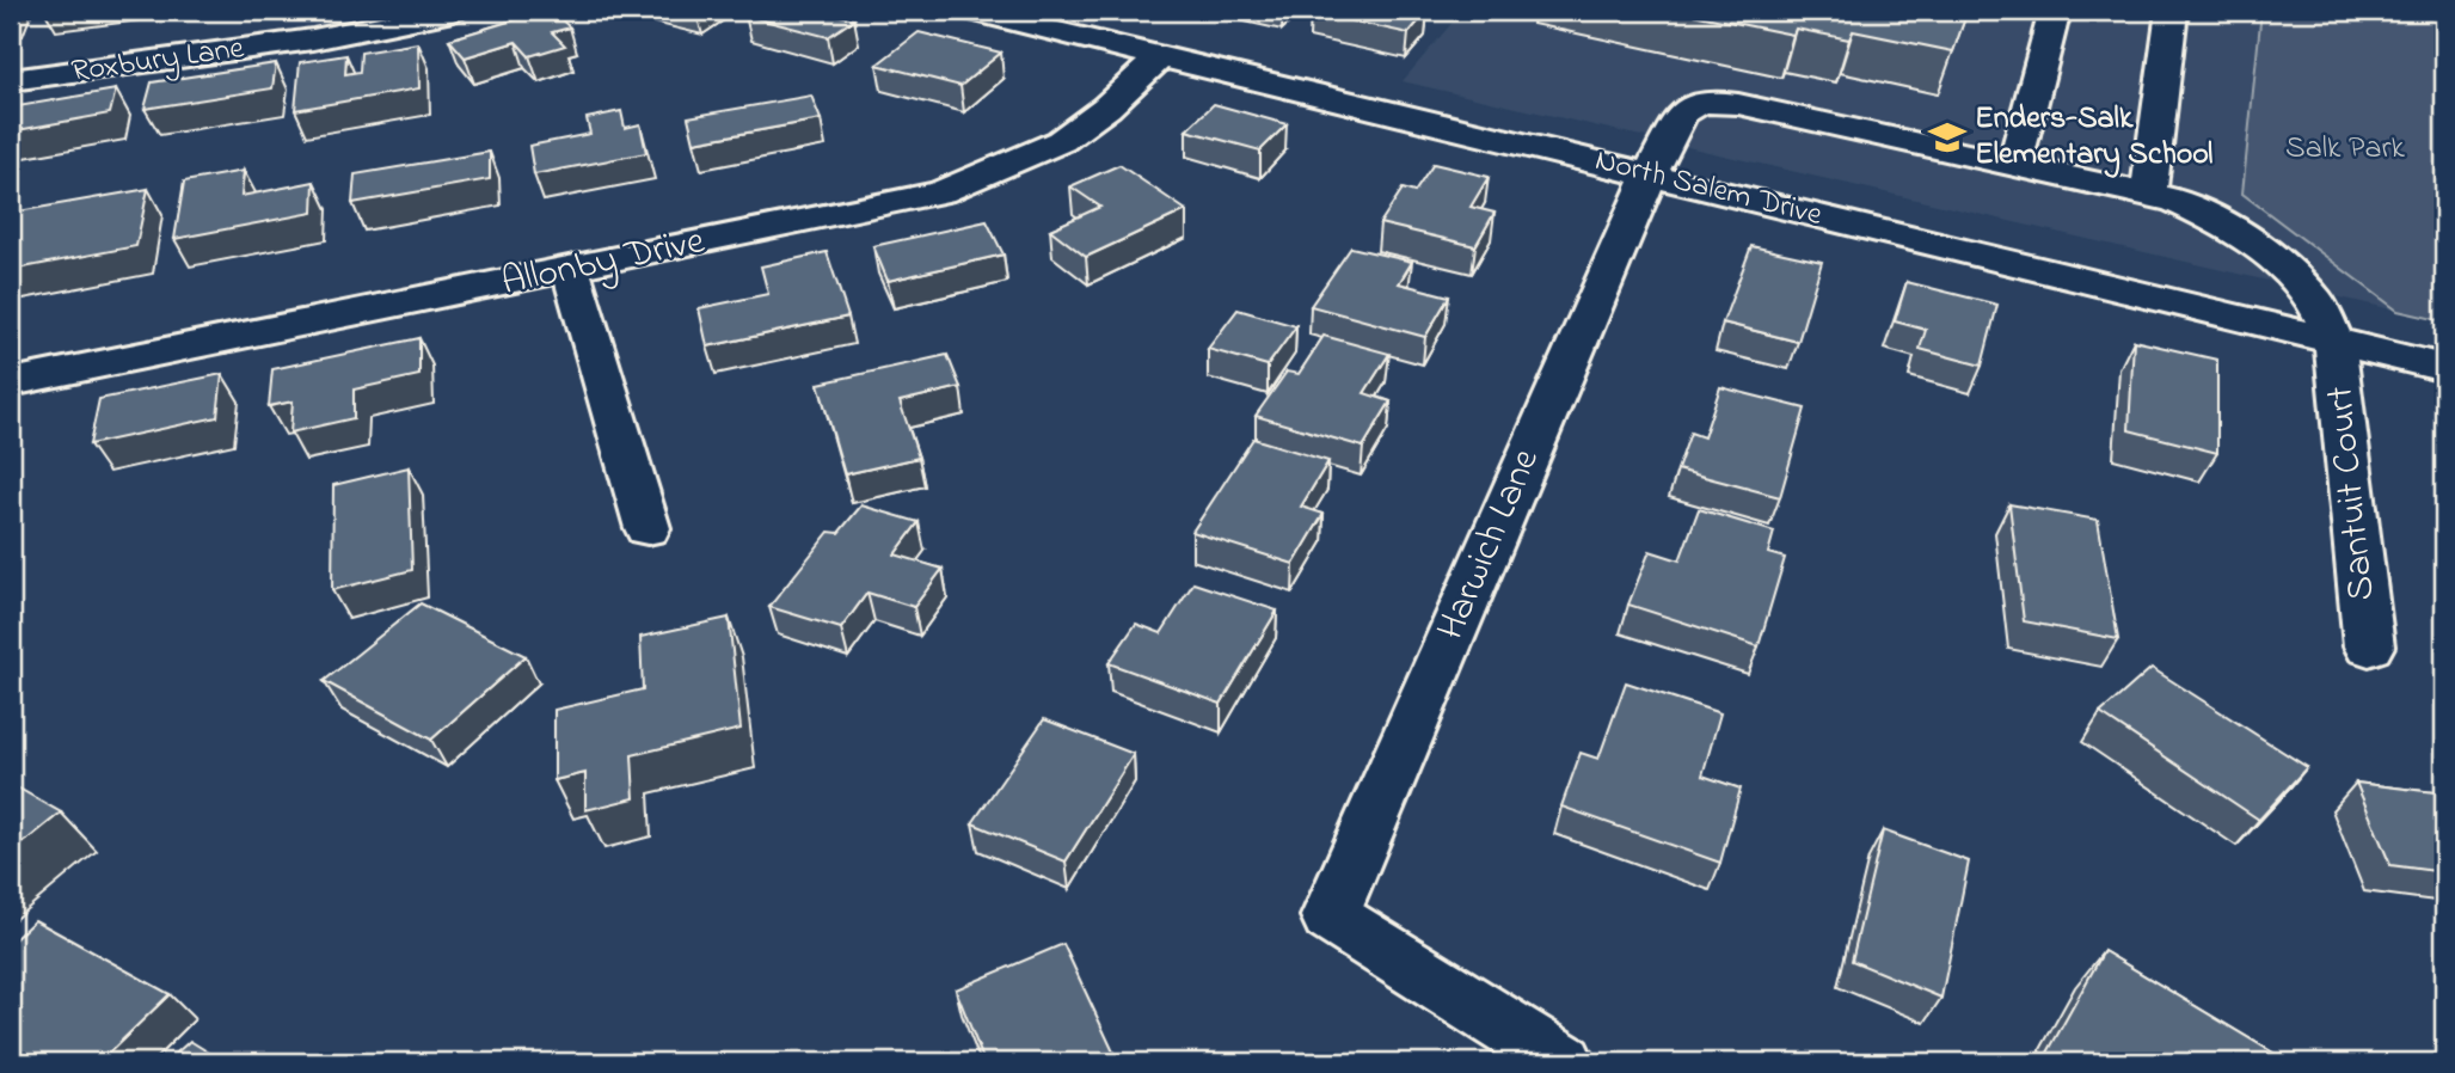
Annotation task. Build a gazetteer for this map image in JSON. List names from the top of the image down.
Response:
{
  "streets": {
    "street": [
      "Roxbury Lane",
      "North Salem Drive",
      "Allonby Drive",
      "Santuit Court",
      "Harwich Lane"
    ]
  },
  "crossings": [
    ["North Salem Drive", "Allonby Drive"],
    ["North Salem Drive", "Santuit Court"],
    ["North Salem Drive", "Harwich Lane"],
    ["Santuit Court", "Harwich Lane"]
  ],
  "parks": ["Salk Park"],
  "places": {
    "school or university": ["Enders-Salk Elementary School"]
  }
}
